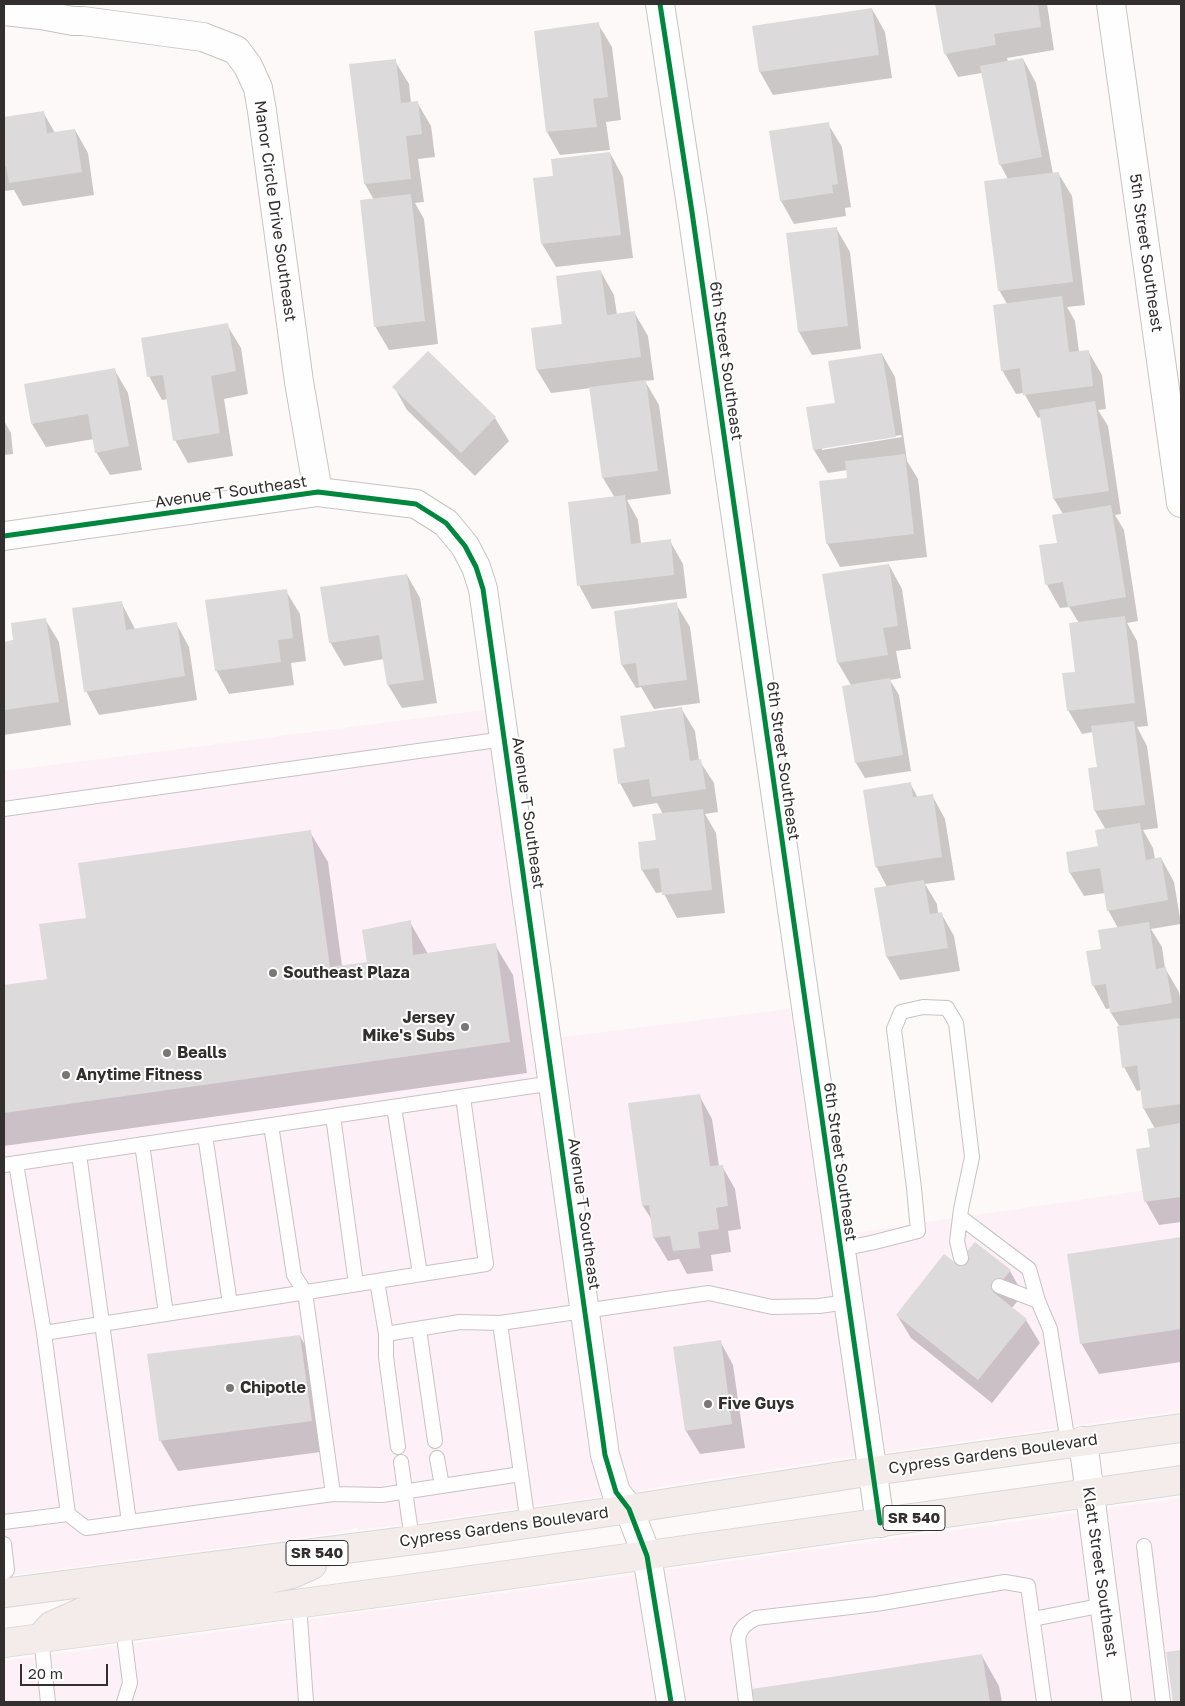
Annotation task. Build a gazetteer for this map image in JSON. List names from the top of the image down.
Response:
{
  "streets": {
    "main road": ["Cypress Gardens Boulevard", "SR 540"],
    "street": [
      "Manor Circle Drive Southeast",
      "5th Street Southeast",
      "6th Street Southeast",
      "Avenue T Southeast",
      "Klatt Street Southeast"
    ]
  },
  "crossings": [
    ["Manor Circle Drive Southeast", "Avenue T Southeast"],
    ["6th Street Southeast", "Cypress Gardens Boulevard"],
    ["6th Street Southeast", "SR 540"],
    ["Avenue T Southeast", "Cypress Gardens Boulevard"],
    ["Avenue T Southeast", "SR 540"],
    ["Cypress Gardens Boulevard", "Klatt Street Southeast"],
    ["SR 540", "Klatt Street Southeast"]
  ],
  "places": [
    "Southeast Plaza",
    "Jersey Mike's Subs",
    "Bealls",
    "Anytime Fitness",
    "Chipotle",
    "Five Guys"
  ],
  "scale_bar": "20 m"
}
